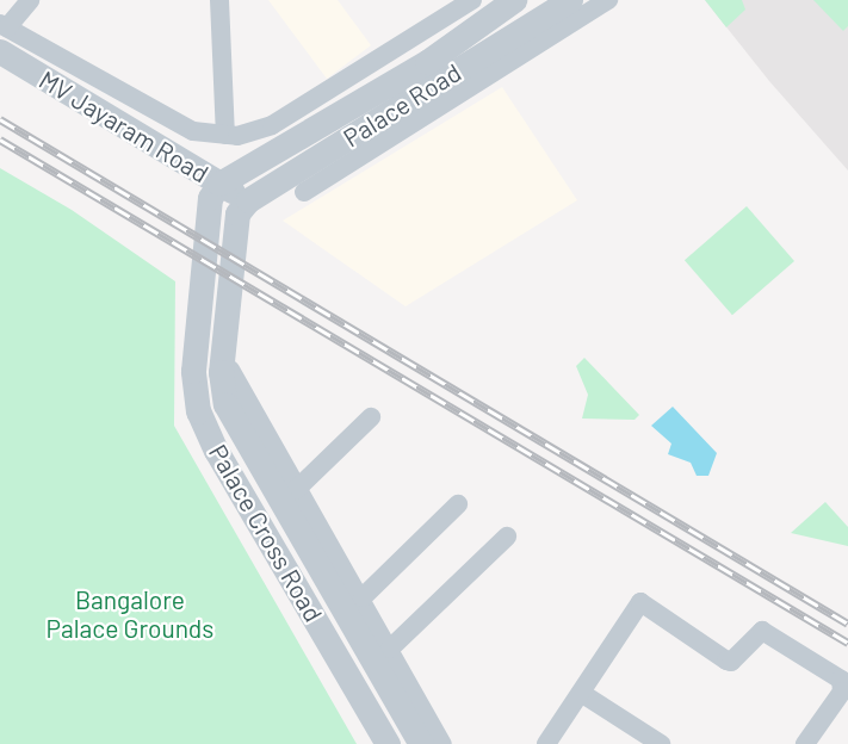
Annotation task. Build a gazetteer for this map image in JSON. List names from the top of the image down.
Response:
{
  "streets": {
    "street": ["Palace Road", "MV Jayaram Road", "Palace Cross Road"]
  },
  "crossings": [
    ["Palace Road", "MV Jayaram Road"],
    ["Palace Road", "Palace Cross Road"],
    ["MV Jayaram Road", "Palace Cross Road"]
  ],
  "parks": ["Bangalore Palace Grounds"]
}
